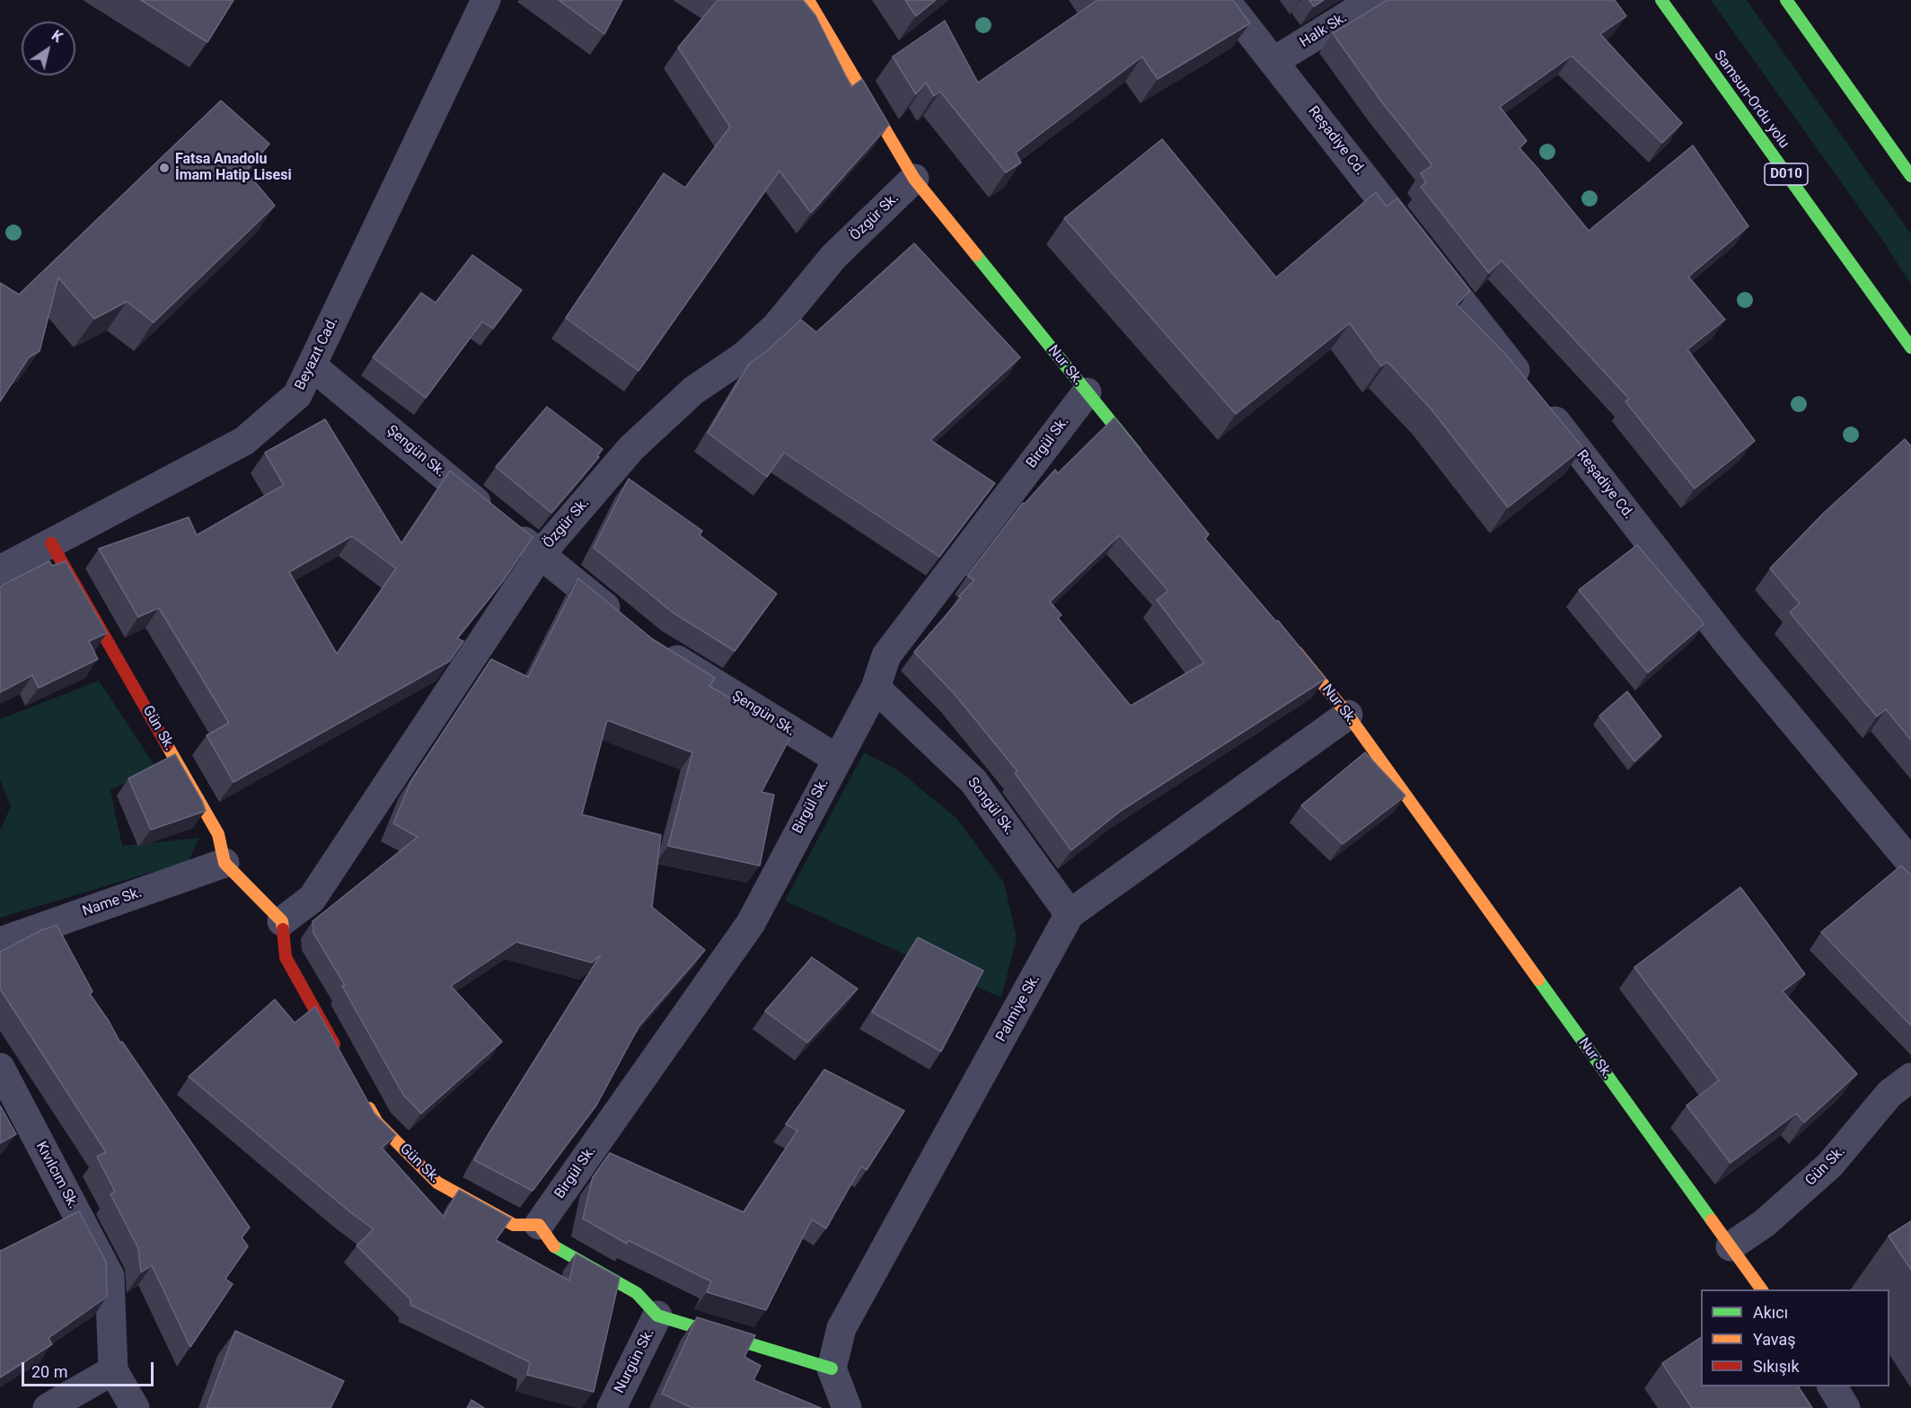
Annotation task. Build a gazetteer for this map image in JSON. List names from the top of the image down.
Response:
{
  "streets": {
    "main road": [
      "Samsun-Ordu yolu",
      "D010",
      "Nur Sk.",
      "Gün Sk."
    ],
    "street": [
      "Halk Sk.",
      "Reşadiye Cd.",
      "Özgür Sk.",
      "Beyazıt Cad.",
      "Birgül Sk.",
      "Şengün Sk.",
      "Songül Sk.",
      "Name Sk.",
      "Palmiye Sk.",
      "Kıvılcım Sk.",
      "Nurgün Sk."
    ]
  },
  "crossings": [
    ["Halk Sk.", "Reşadiye Cd."],
    ["Özgür Sk.", "Nur Sk."],
    ["Özgür Sk.", "Şengün Sk."],
    ["Beyazıt Cad.", "Şengün Sk."],
    ["Beyazıt Cad.", "Gün Sk."],
    ["Nur Sk.", "Birgül Sk."],
    ["Nur Sk.", "Gün Sk."],
    ["Nur Sk.", "Palmiye Sk."],
    ["Birgül Sk.", "Şengün Sk."],
    ["Birgül Sk.", "Gün Sk."],
    ["Birgül Sk.", "Songül Sk."],
    ["Gün Sk.", "Name Sk."],
    ["Songül Sk.", "Palmiye Sk."]
  ],
  "places": ["Fatsa Anadolu İmam Hatip Lisesi"],
  "legend": ["Akıcı", "Yavaş", "Sıkışık"],
  "scale_bar": "20 m",
  "north": "top right"
}
